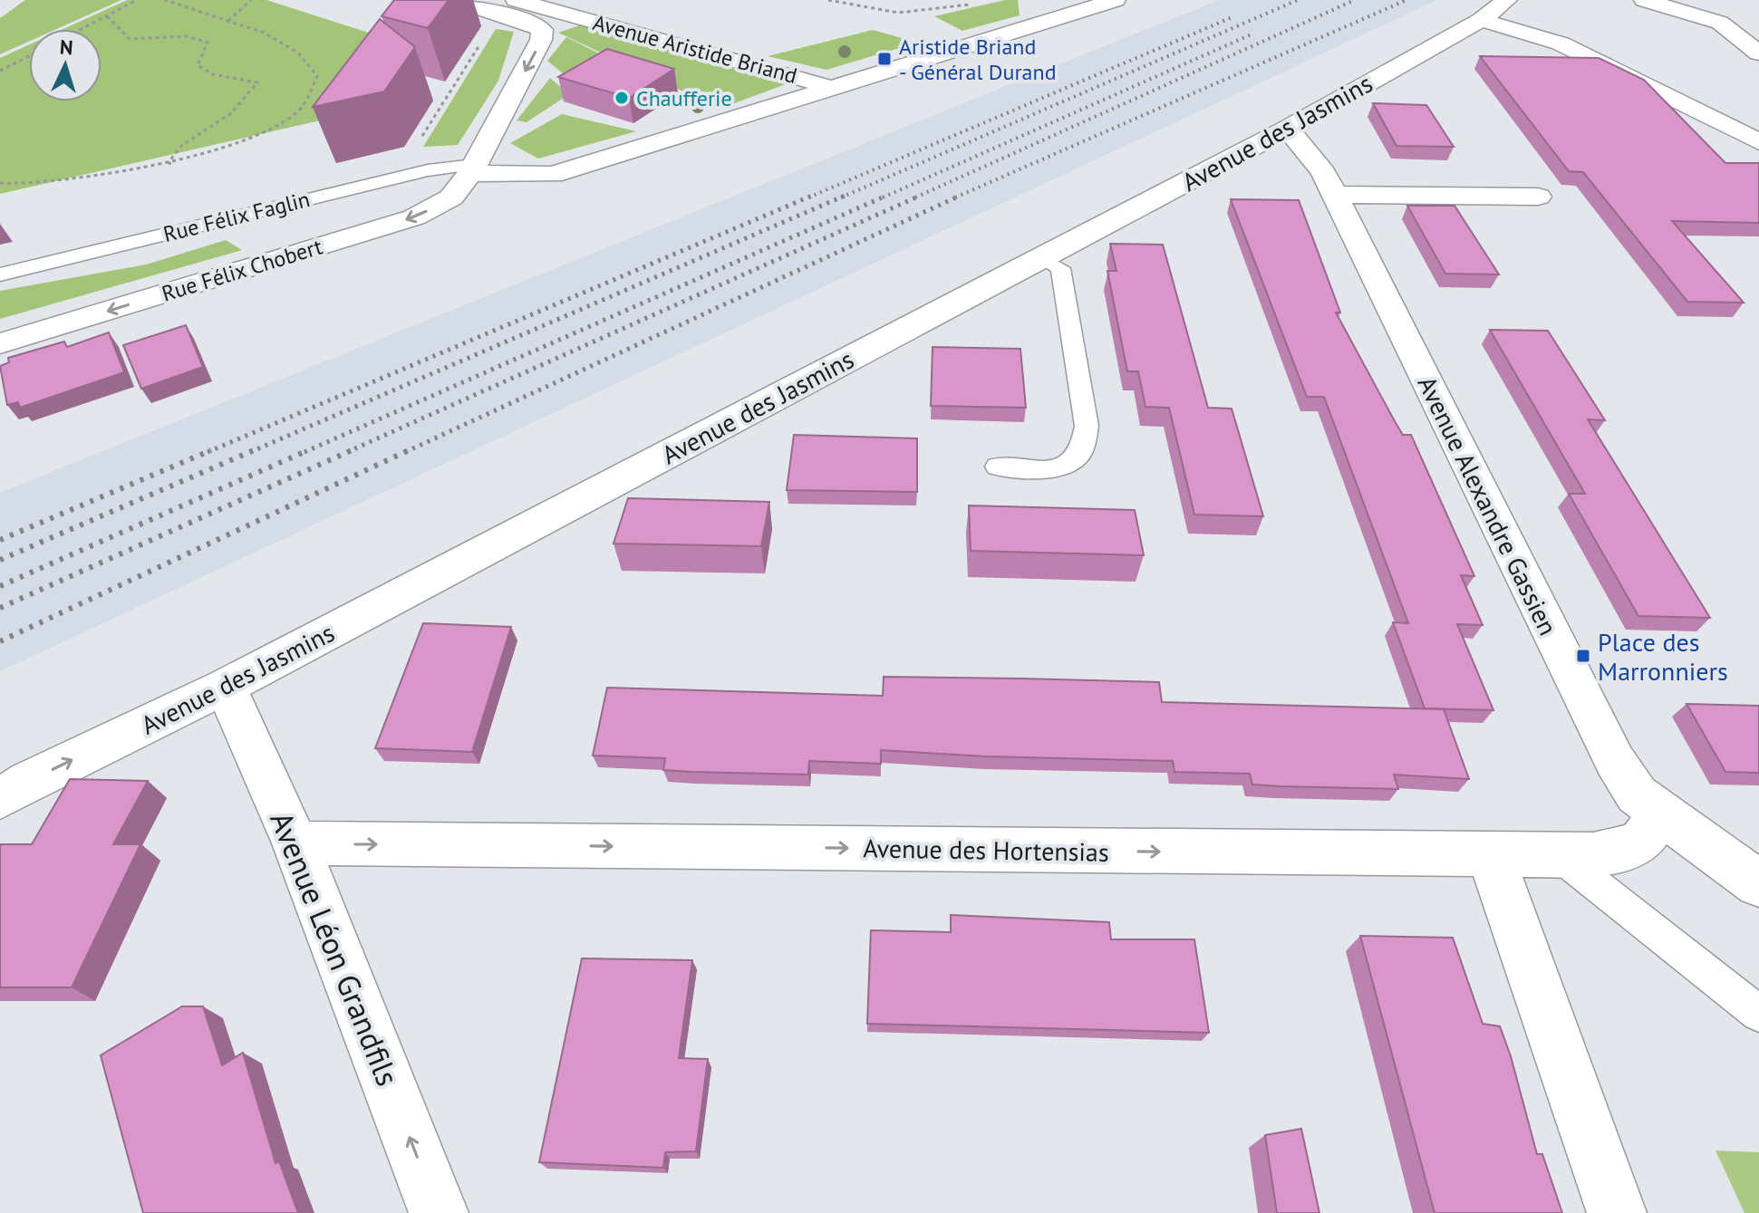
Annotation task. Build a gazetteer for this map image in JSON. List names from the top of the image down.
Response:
{
  "streets": {
    "street": [
      "Avenue Aristide Briand",
      "Avenue des Jasmins",
      "Rue Félix Chobert",
      "Avenue Alexandre Gassien",
      "Avenue des Hortensias",
      "Avenue Léon Grandfils"
    ],
    "lane": ["Rue Félix Faglin"]
  },
  "crossings": [
    ["Avenue des Jasmins", "Avenue Alexandre Gassien"],
    ["Avenue des Jasmins", "Avenue Léon Grandfils"],
    ["Rue Félix Faglin", "Rue Félix Chobert"],
    ["Avenue Alexandre Gassien", "Avenue des Hortensias"],
    ["Avenue des Hortensias", "Avenue Léon Grandfils"]
  ],
  "one_way": ["Rue Félix Chobert", "Avenue des Hortensias", "Avenue Léon Grandfils"],
  "places": {
    "transit": ["Aristide Briand - Général Durand", "Place des Marronniers"],
    "other": ["Chaufferie"]
  },
  "north": "top"
}
